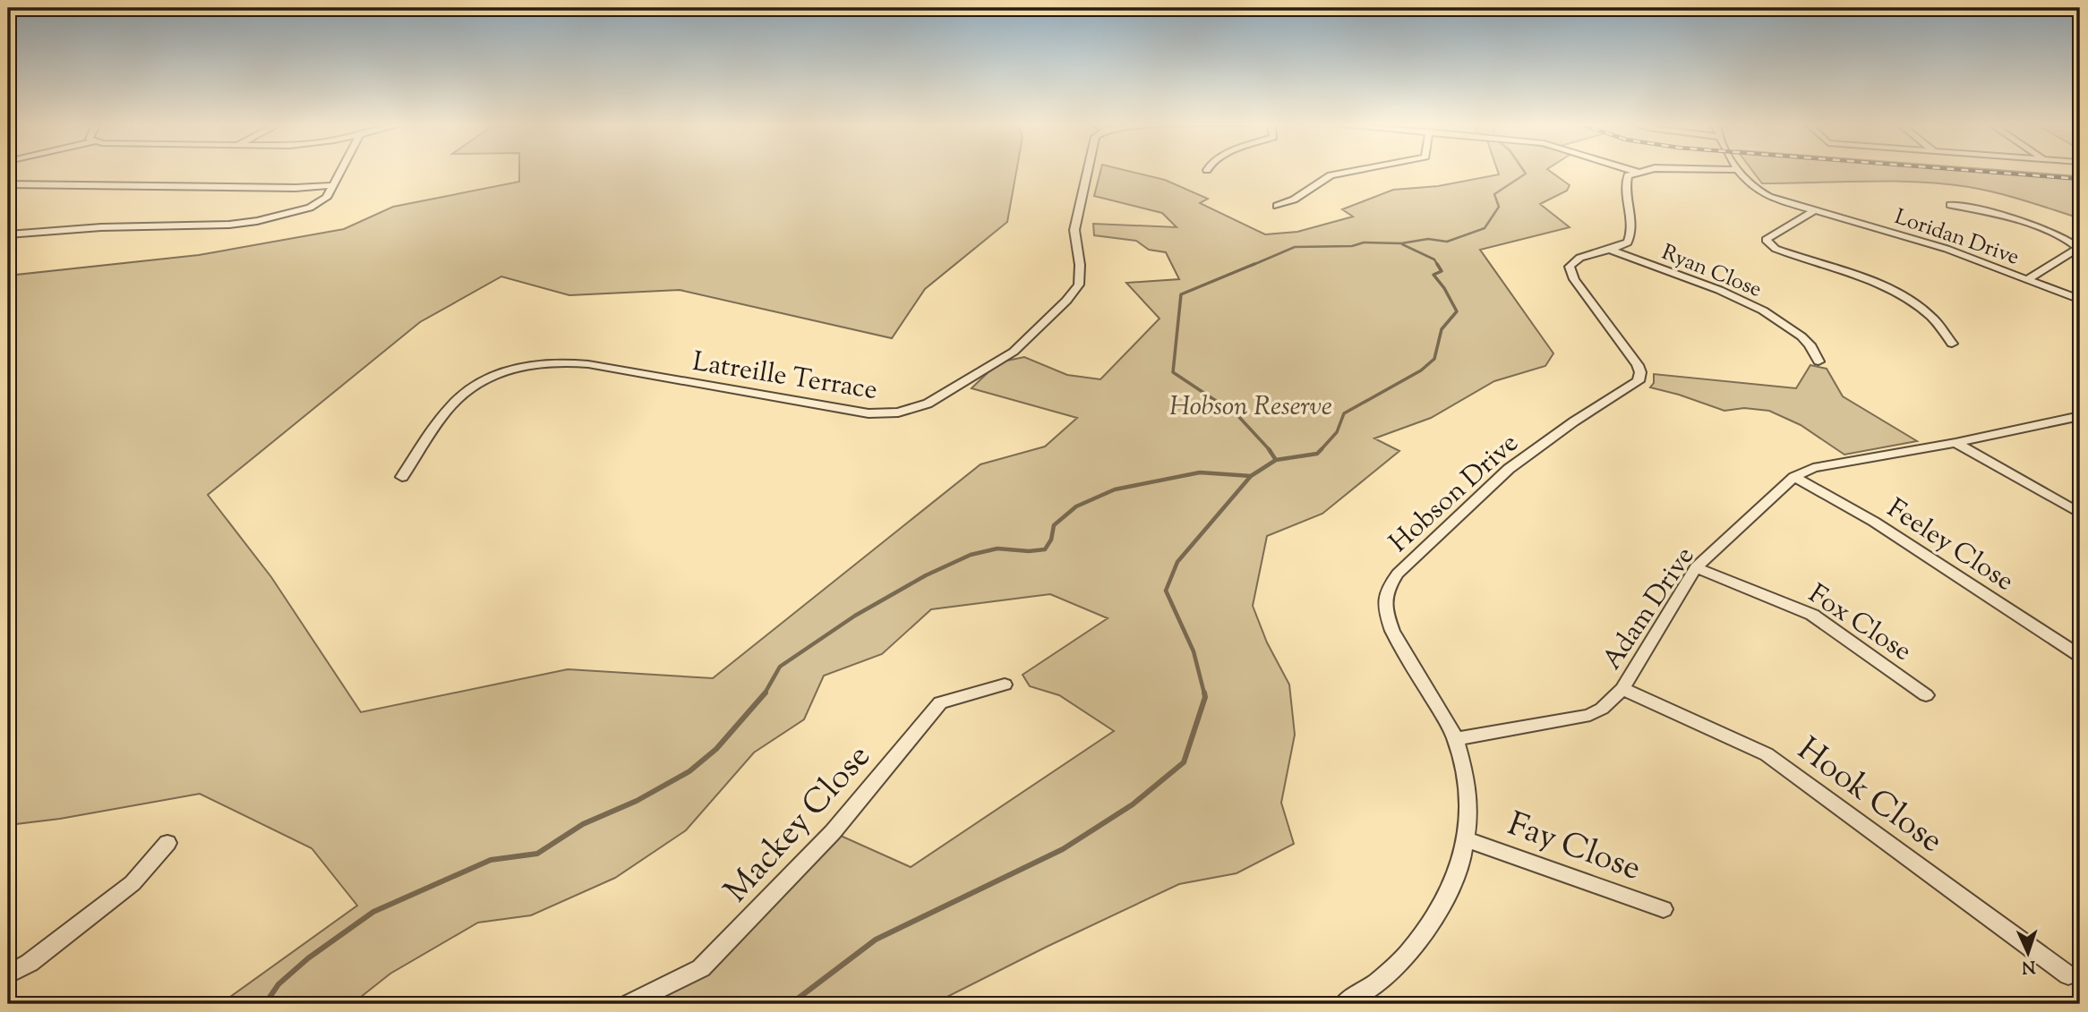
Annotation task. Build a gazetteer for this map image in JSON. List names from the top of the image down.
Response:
{
  "streets": {
    "street": [
      "Loridan Drive",
      "Ryan Close",
      "Latreille Terrace",
      "Hobson Drive",
      "Feeley Close",
      "Adam Drive",
      "Fox Close",
      "Hook Close",
      "Mackey Close",
      "Fay Close"
    ]
  },
  "crossings": [
    ["Ryan Close", "Hobson Drive"],
    ["Hobson Drive", "Adam Drive"],
    ["Hobson Drive", "Fay Close"],
    ["Feeley Close", "Adam Drive"],
    ["Adam Drive", "Fox Close"],
    ["Adam Drive", "Hook Close"]
  ],
  "parks": ["Hobson Reserve"],
  "north": "bottom"
}
